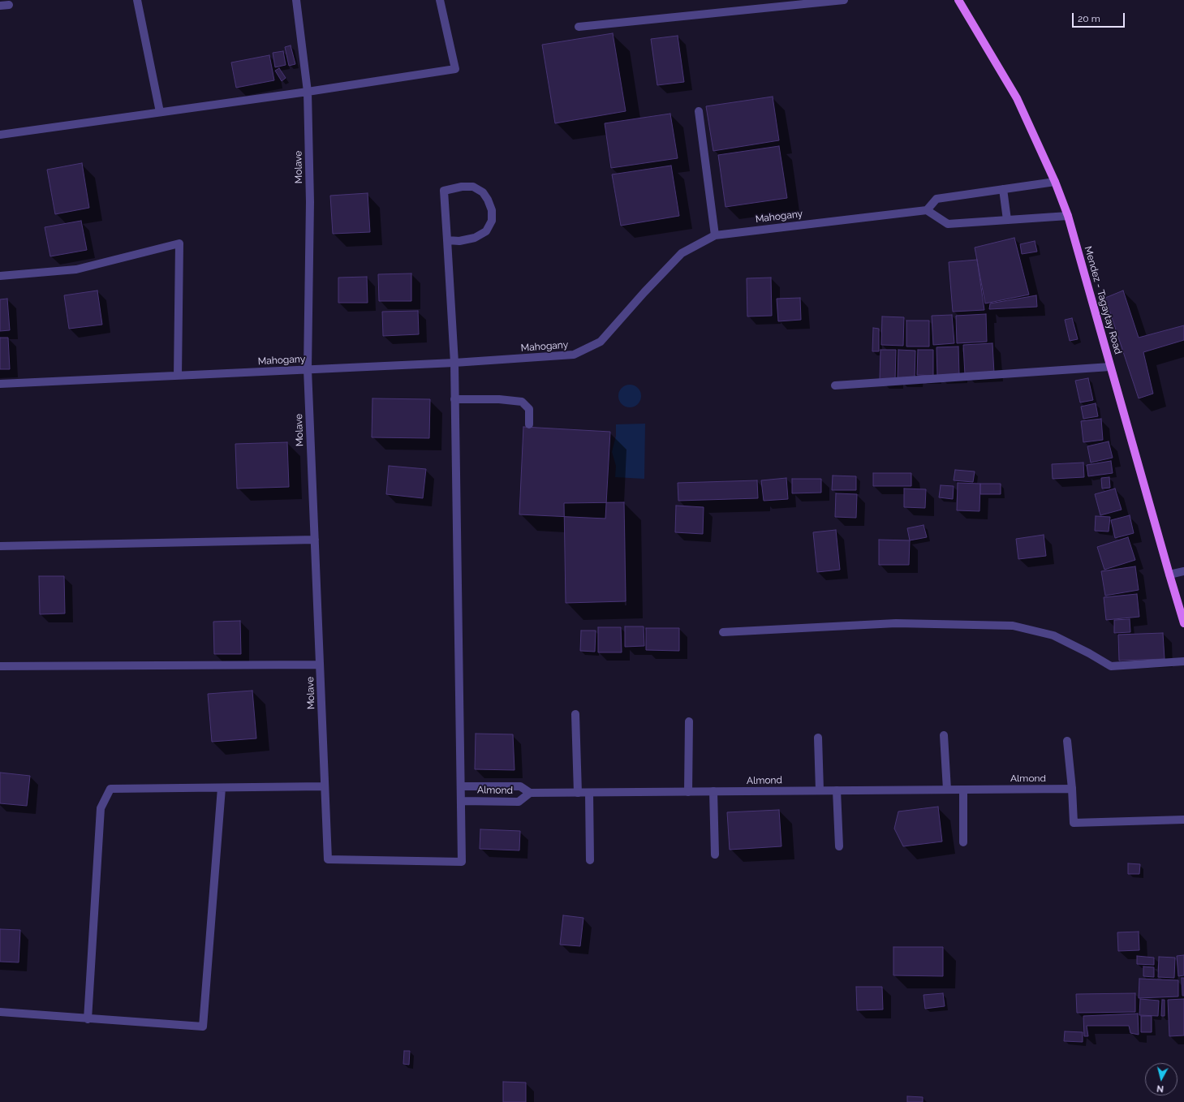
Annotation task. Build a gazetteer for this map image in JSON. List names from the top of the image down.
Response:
{
  "streets": {
    "main road": ["Mendez - Tagaytay Road"],
    "street": ["Molave", "Mahogany", "Almond"]
  },
  "crossings": [
    ["Molave", "Mahogany"],
    ["Molave", "Almond"]
  ],
  "scale_bar": "20 m",
  "north": "bottom"
}
